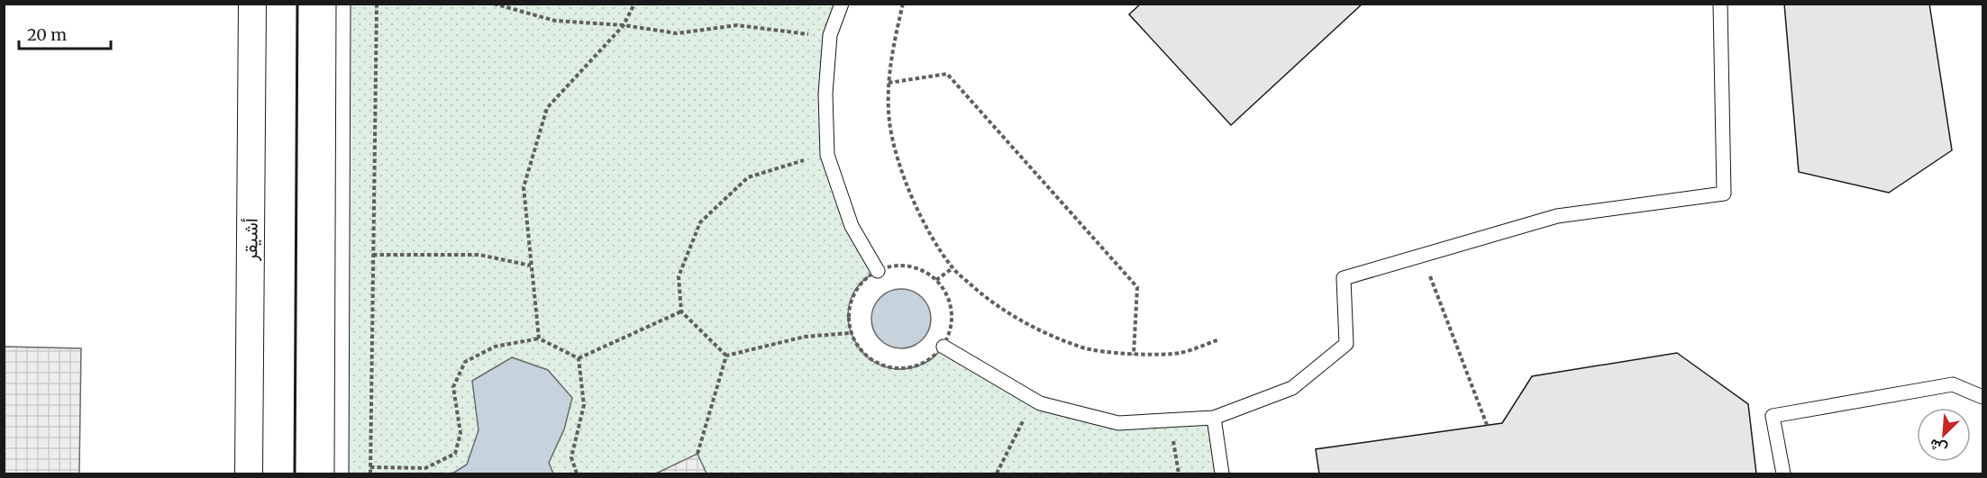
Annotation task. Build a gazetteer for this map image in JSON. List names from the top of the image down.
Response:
{
  "streets": {
    "street": ["أشيقر"]
  },
  "scale_bar": "20 m",
  "north": "bottom left"
}
